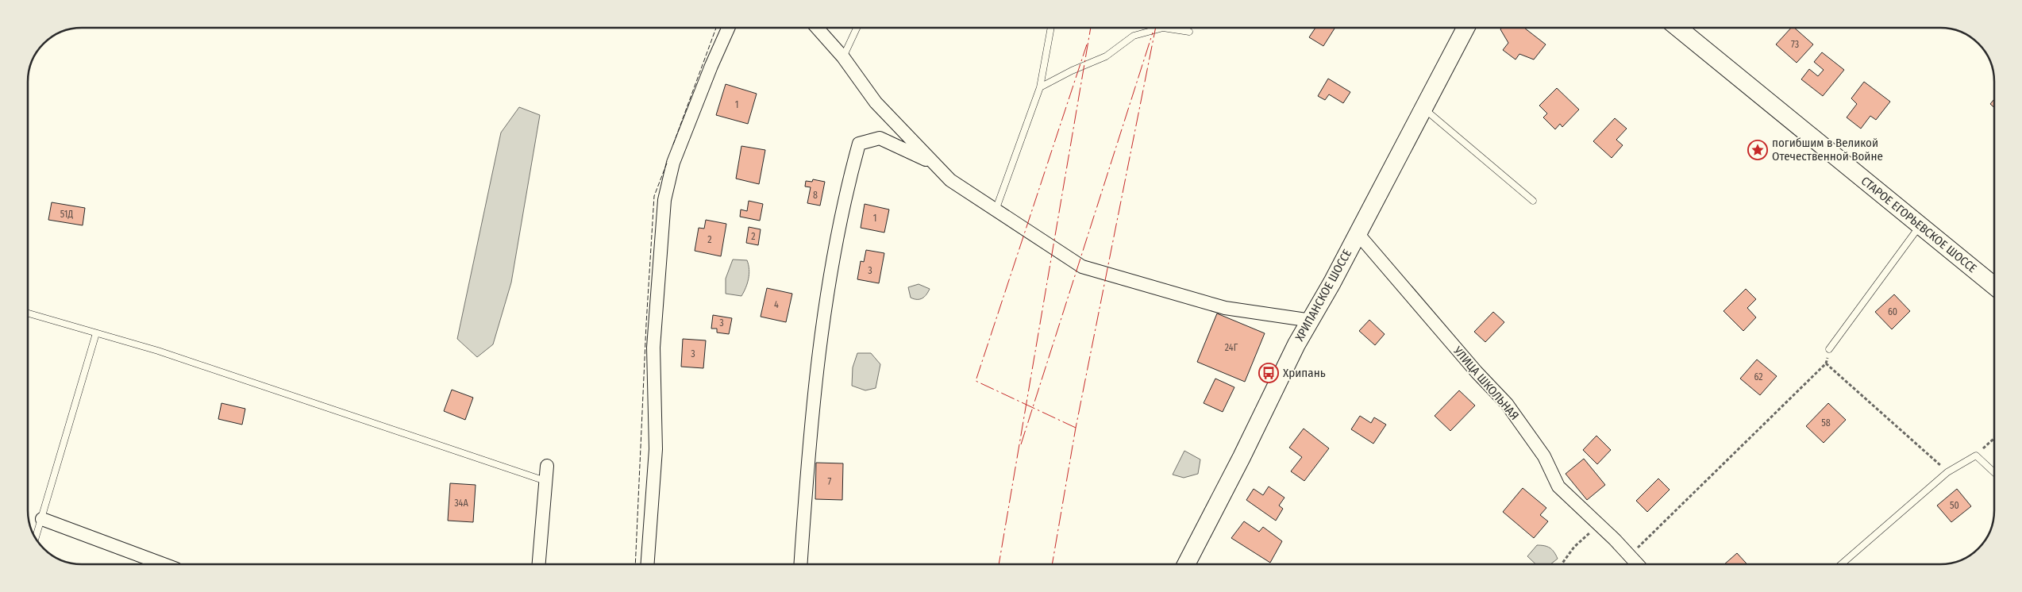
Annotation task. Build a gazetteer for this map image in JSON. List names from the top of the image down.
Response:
{
  "streets": {
    "main road": ["СТАРОЕ ЕГОРЬЕВСКОЕ ШОССЕ", "ХРИПАНСКОЕ ШОССЕ"],
    "street": ["УЛИЦА ШКОЛЬНАЯ"]
  },
  "crossings": [
    ["ХРИПАНСКОЕ ШОССЕ", "УЛИЦА ШКОЛЬНАЯ"]
  ],
  "places": {
    "place": ["погибшим в Великой Отечественной Войне"],
    "bus stop": ["Хрипань"]
  },
  "house_numbers": [
    "73",
    "1",
    "8",
    "51Д",
    "1",
    "2",
    "2",
    "3",
    "4",
    "60",
    "3",
    "24Г",
    "3",
    "62",
    "58",
    "7",
    "34А",
    "50"
  ]
}
